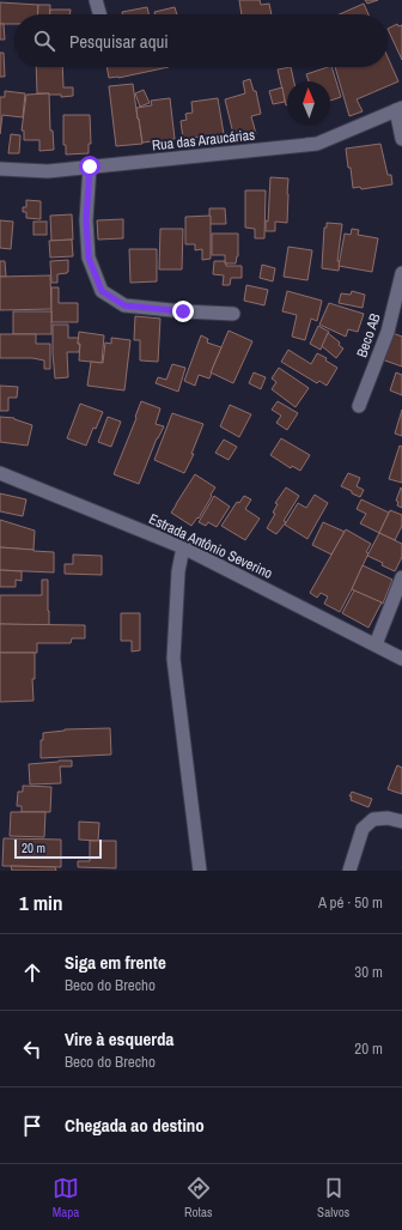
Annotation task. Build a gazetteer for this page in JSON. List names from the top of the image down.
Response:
{
  "streets": {
    "street": ["Rua das Araucárias", "Beco AB", "Estrada Antônio Severino"]
  },
  "scale_bar": "20 m",
  "north": "top",
  "page": {
    "search": "Pesquisar aqui",
    "scale": "20 m",
    "heading": ["1 min", "A pé · 50 m"],
    "list": [
      ["Siga em frente", "Beco do Brecho", "30 m"],
      ["Vire à esquerda", "Beco do Brecho", "20 m"],
      "Chegada ao destino"
    ],
    "nav": ["Mapa", "Rotas", "Salvos"]
  }
}
